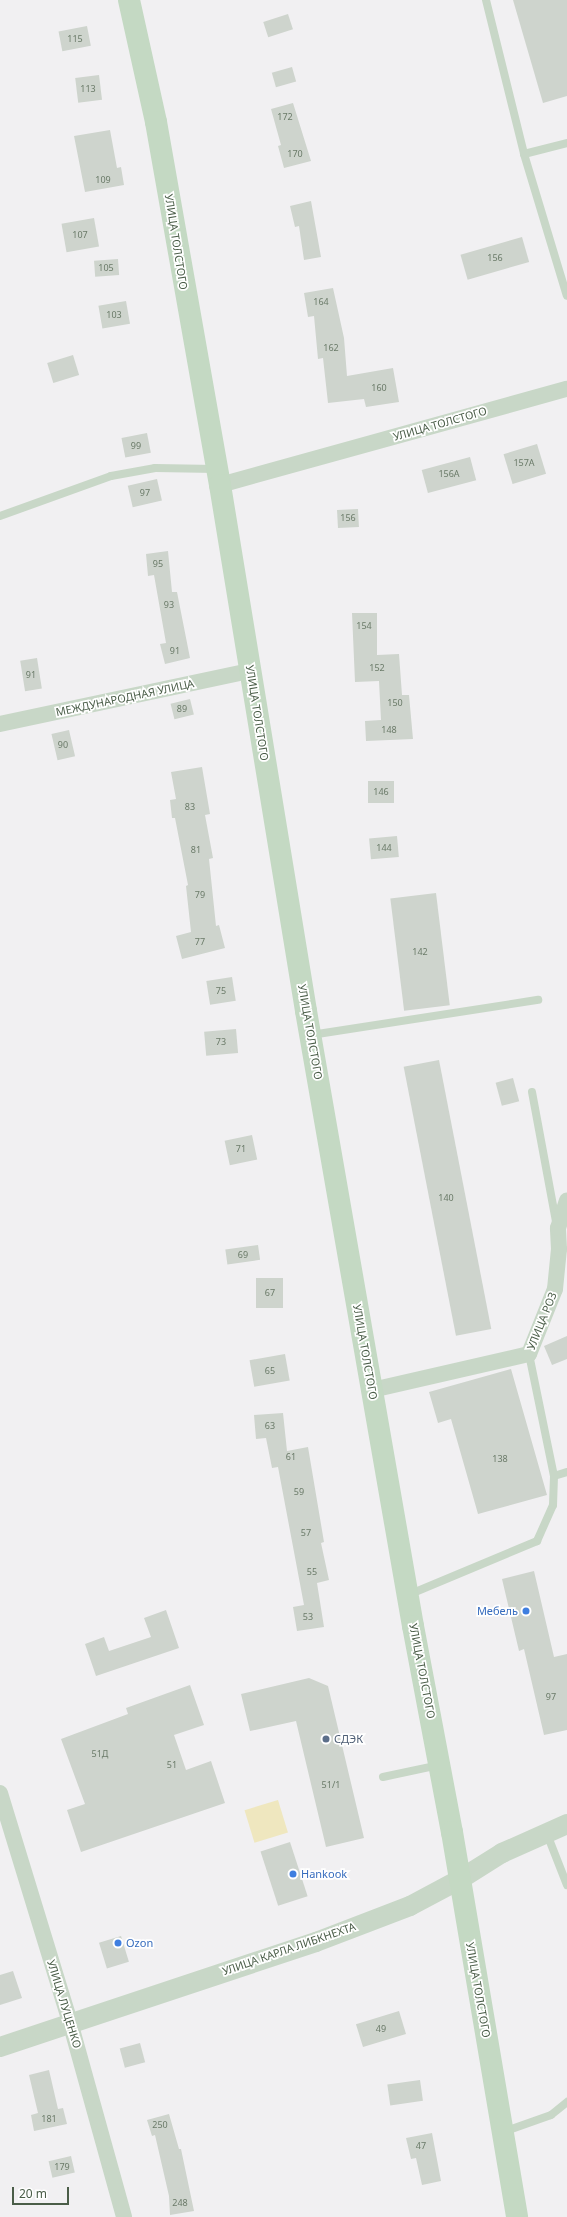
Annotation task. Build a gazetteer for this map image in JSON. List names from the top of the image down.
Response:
{
  "streets": {
    "main road": ["УЛИЦА ТОЛСТОГО"],
    "street": [
      "МЕЖДУНАРОДНАЯ УЛИЦА",
      "УЛИЦА РОЗ",
      "УЛИЦА КАРЛА ЛИБКНЕХТА",
      "УЛИЦА ЛУЦЕНКО"
    ]
  },
  "crossings": [
    ["УЛИЦА ТОЛСТОГО", "МЕЖДУНАРОДНАЯ УЛИЦА"],
    ["УЛИЦА ТОЛСТОГО", "УЛИЦА РОЗ"],
    ["УЛИЦА ТОЛСТОГО", "УЛИЦА КАРЛА ЛИБКНЕХТА"],
    ["УЛИЦА КАРЛА ЛИБКНЕХТА", "УЛИЦА ЛУЦЕНКО"]
  ],
  "places": [
    "Мебель",
    "СДЭК",
    "Hankook",
    "Ozon"
  ],
  "house_numbers": [
    "115",
    "113",
    "172",
    "170",
    "109",
    "107",
    "156",
    "105",
    "164",
    "103",
    "162",
    "160",
    "99",
    "157А",
    "156А",
    "97",
    "156",
    "95",
    "93",
    "154",
    "91",
    "152",
    "91",
    "150",
    "89",
    "148",
    "90",
    "146",
    "83",
    "144",
    "81",
    "79",
    "77",
    "142",
    "75",
    "73",
    "71",
    "140",
    "69",
    "67",
    "65",
    "63",
    "61",
    "138",
    "59",
    "57",
    "55",
    "53",
    "97",
    "51Д",
    "51",
    "51/1",
    "49",
    "181",
    "250",
    "47",
    "179",
    "248"
  ],
  "scale_bar": "20 m"
}
